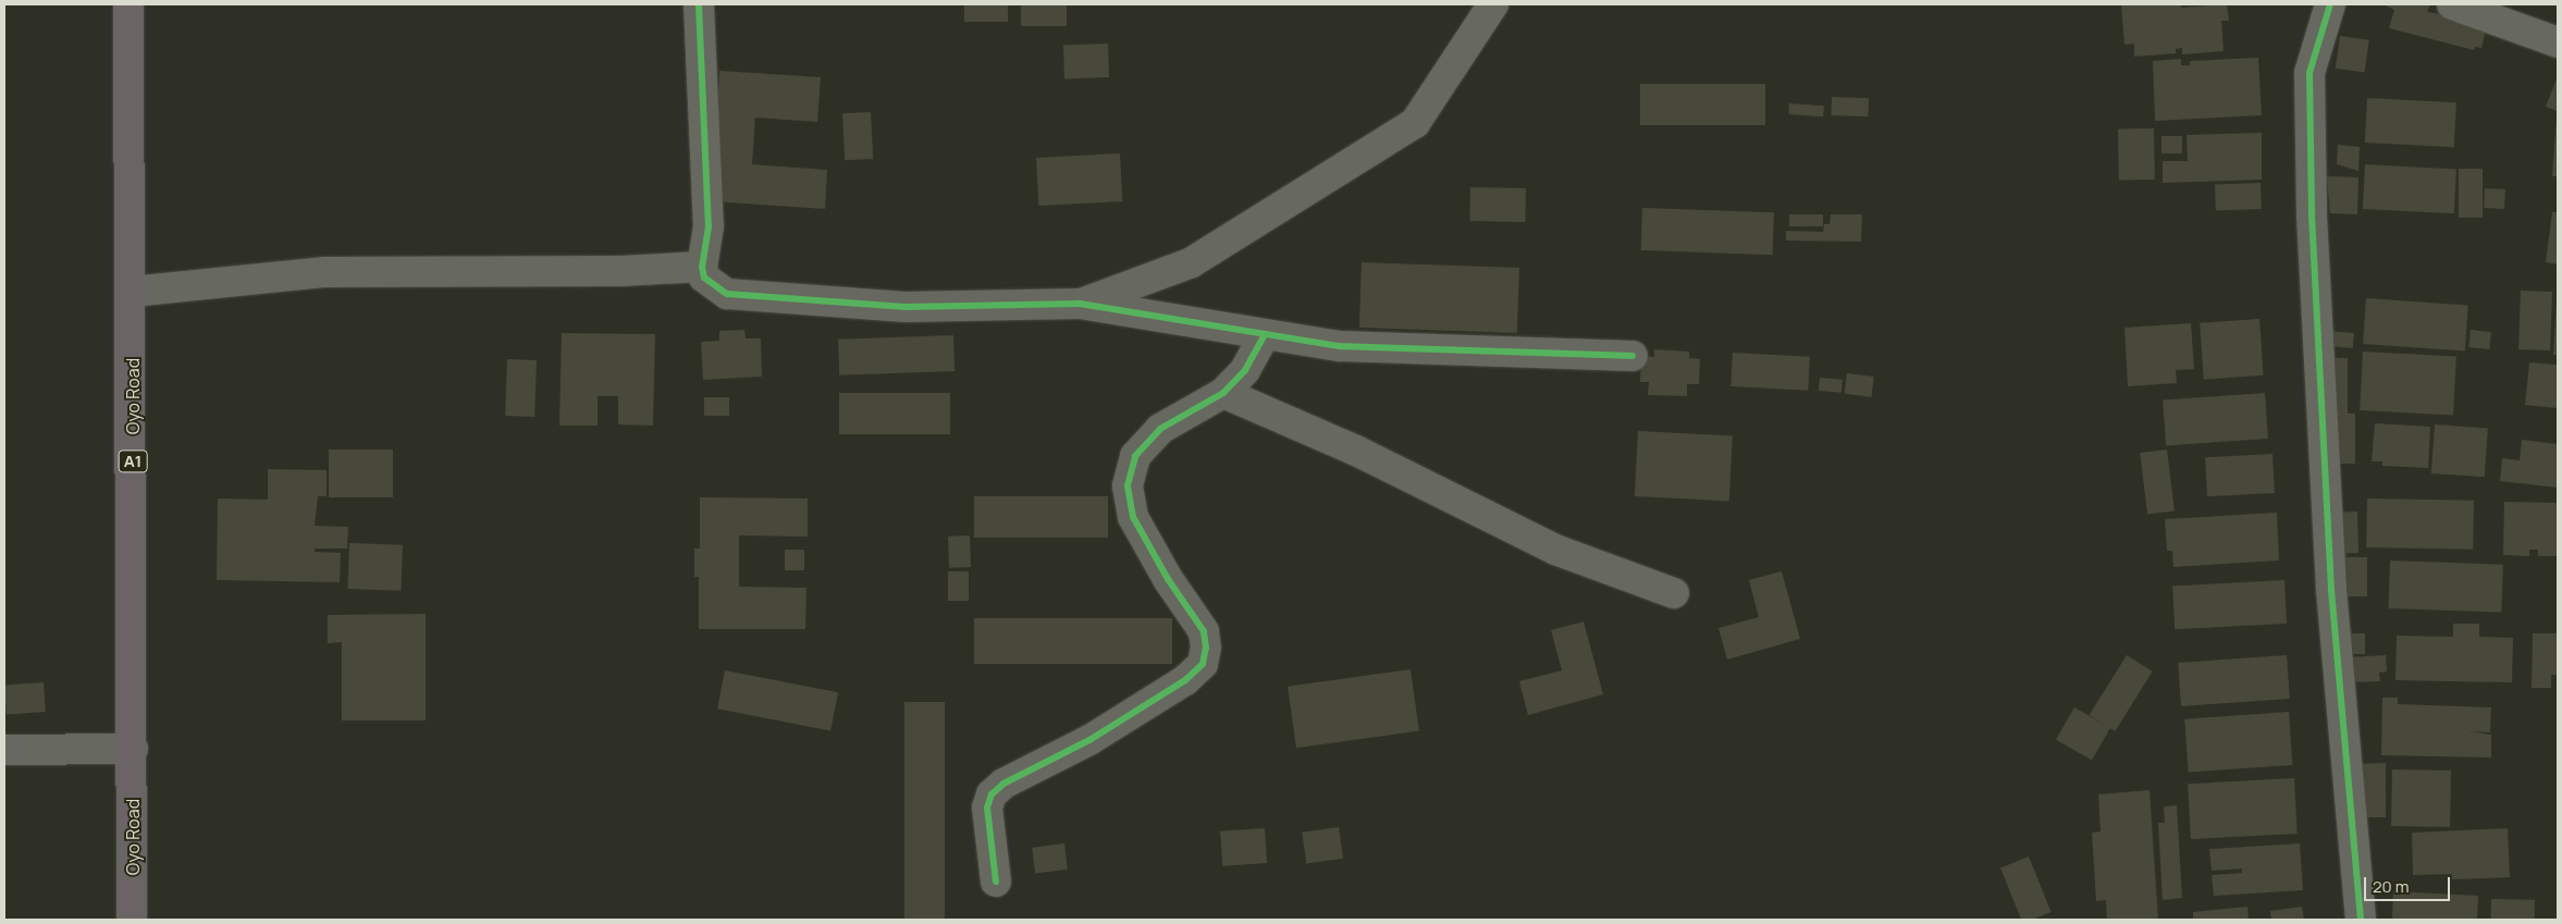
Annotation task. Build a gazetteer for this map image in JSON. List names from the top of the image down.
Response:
{
  "streets": {
    "highway": ["Oyo Road", "A1"]
  },
  "scale_bar": "20 m"
}
